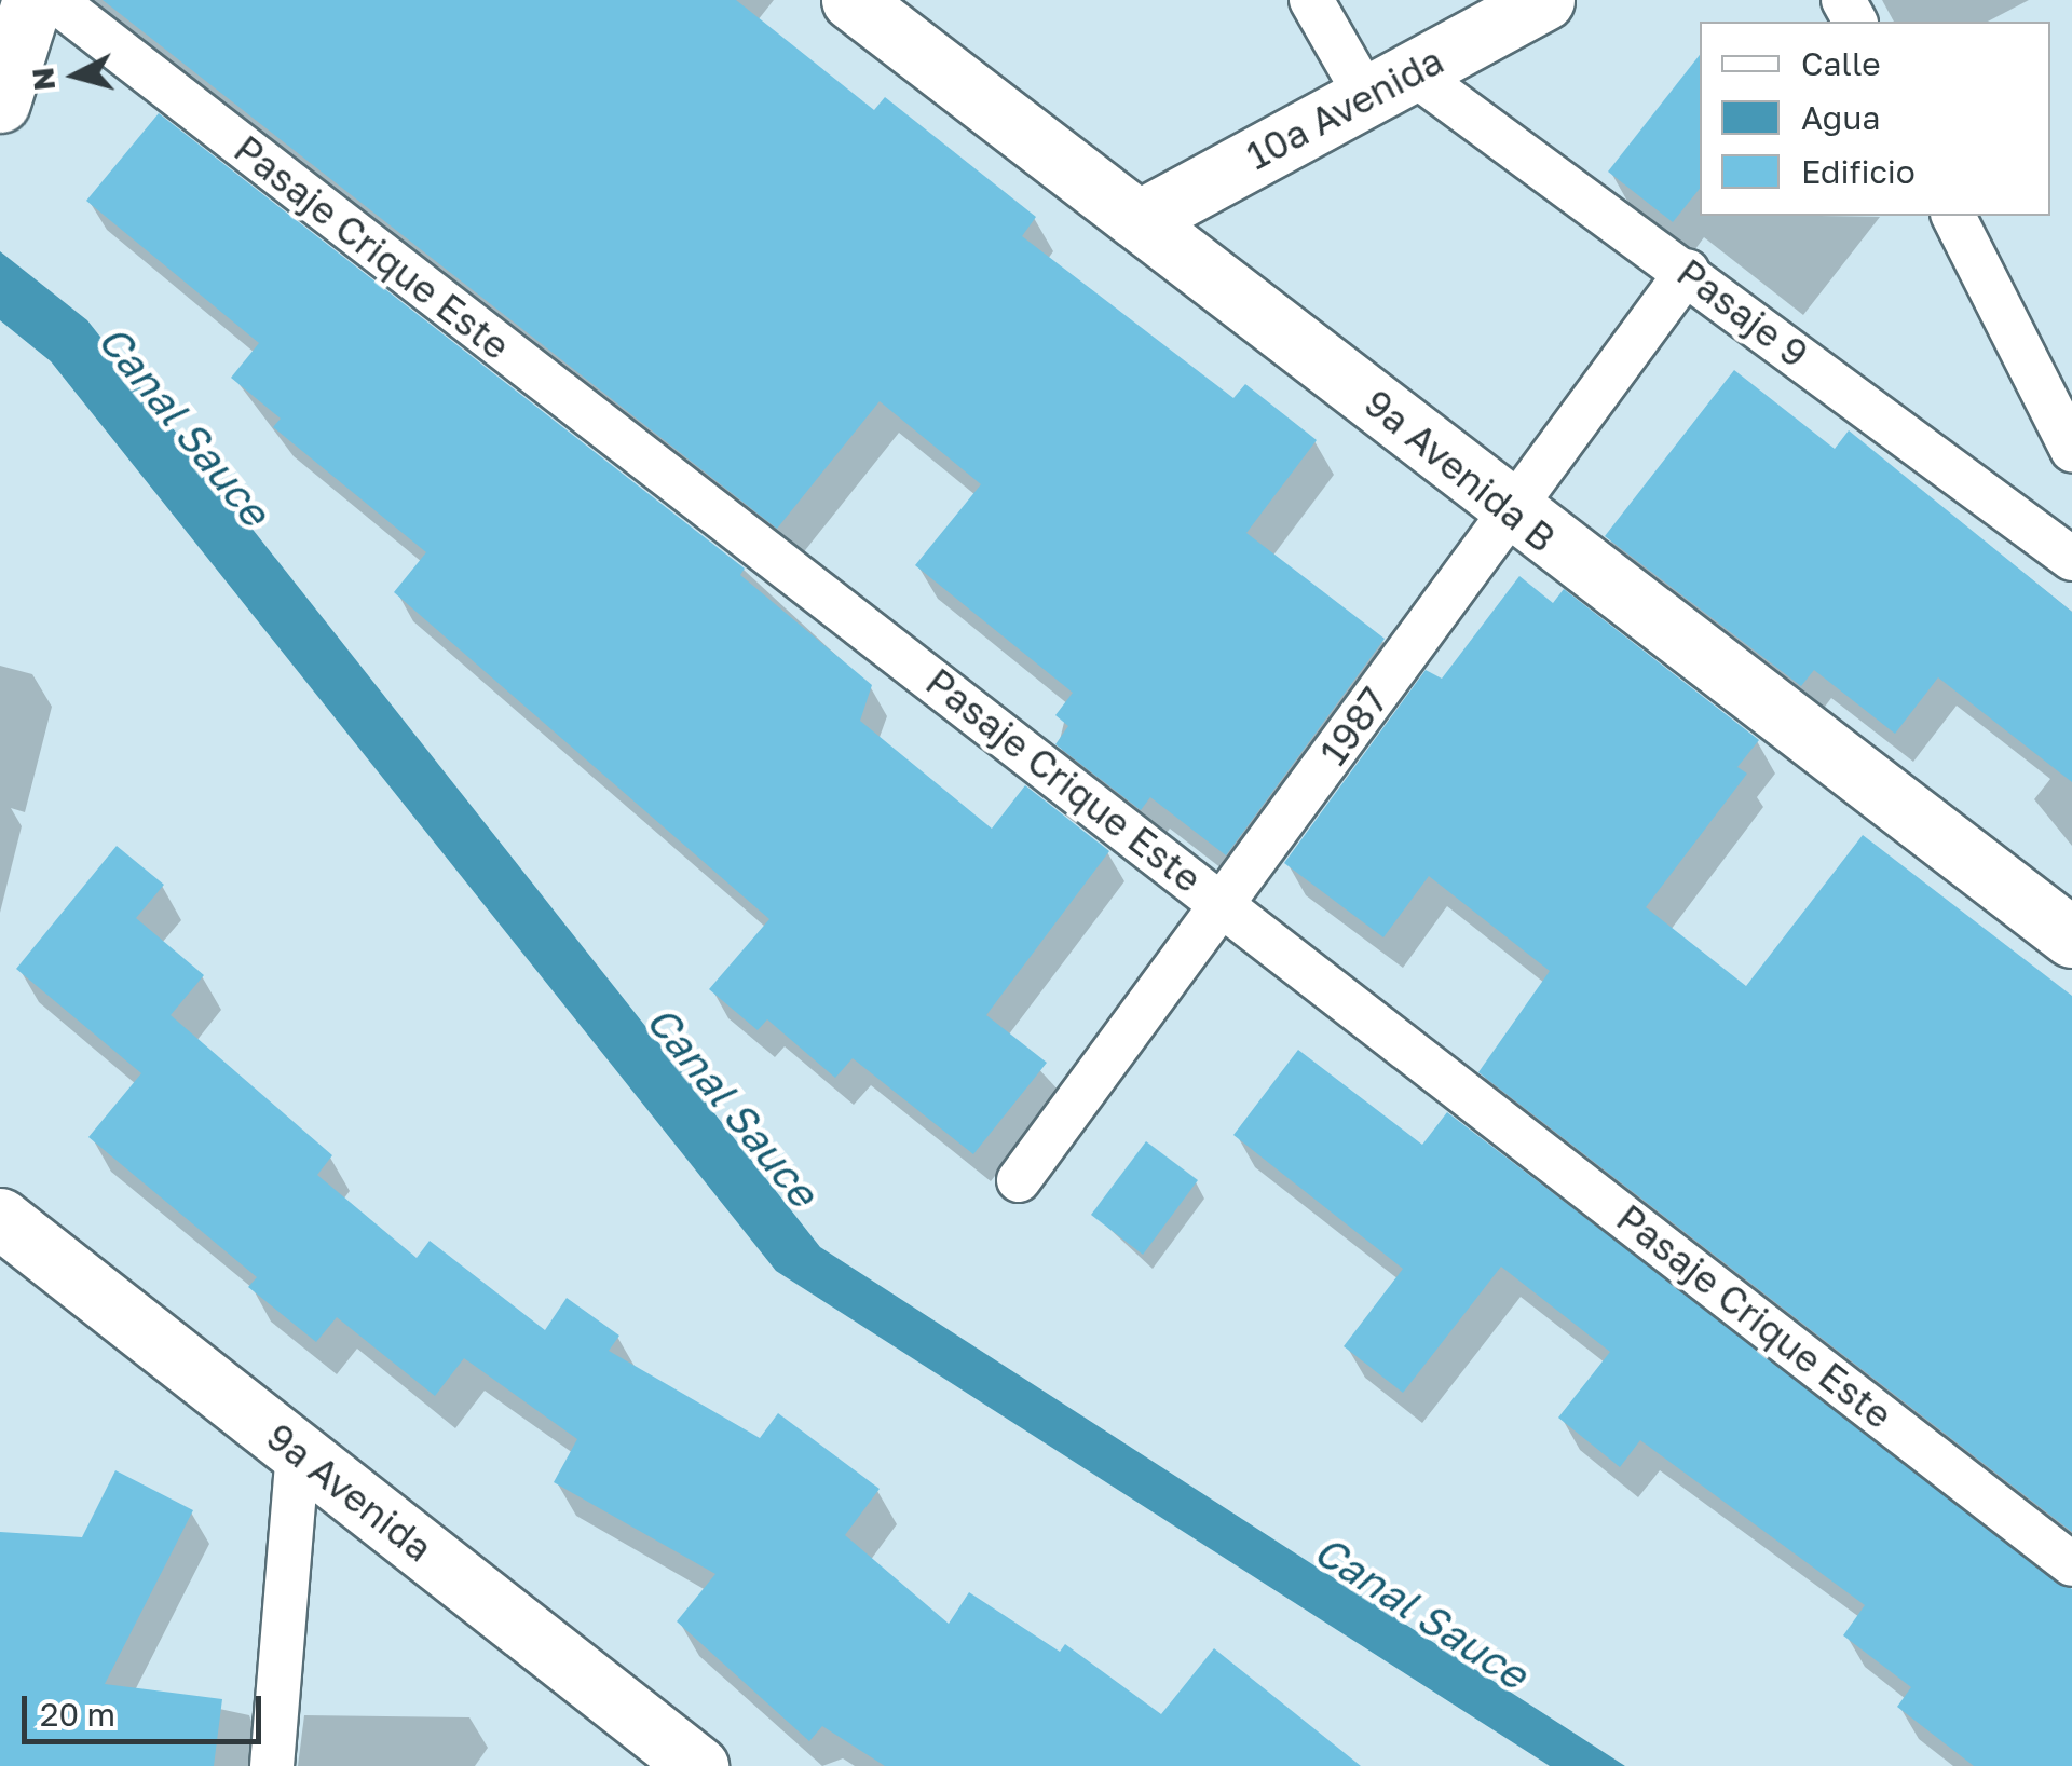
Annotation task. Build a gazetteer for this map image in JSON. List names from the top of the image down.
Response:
{
  "streets": {
    "street": ["10a Avenida", "9a Avenida B", "9a Avenida"],
    "lane": ["Pasaje Crique Este", "Pasaje 9", "1987"]
  },
  "crossings": [
    ["10a Avenida", "Pasaje 9"],
    ["10a Avenida", "9a Avenida B"],
    ["Pasaje Crique Este", "1987"],
    ["Pasaje 9", "1987"],
    ["9a Avenida B", "1987"]
  ],
  "water": ["Canal Sauce"],
  "legend": ["Calle", "Agua", "Edificio"],
  "scale_bar": "20 m",
  "north": "left"
}
